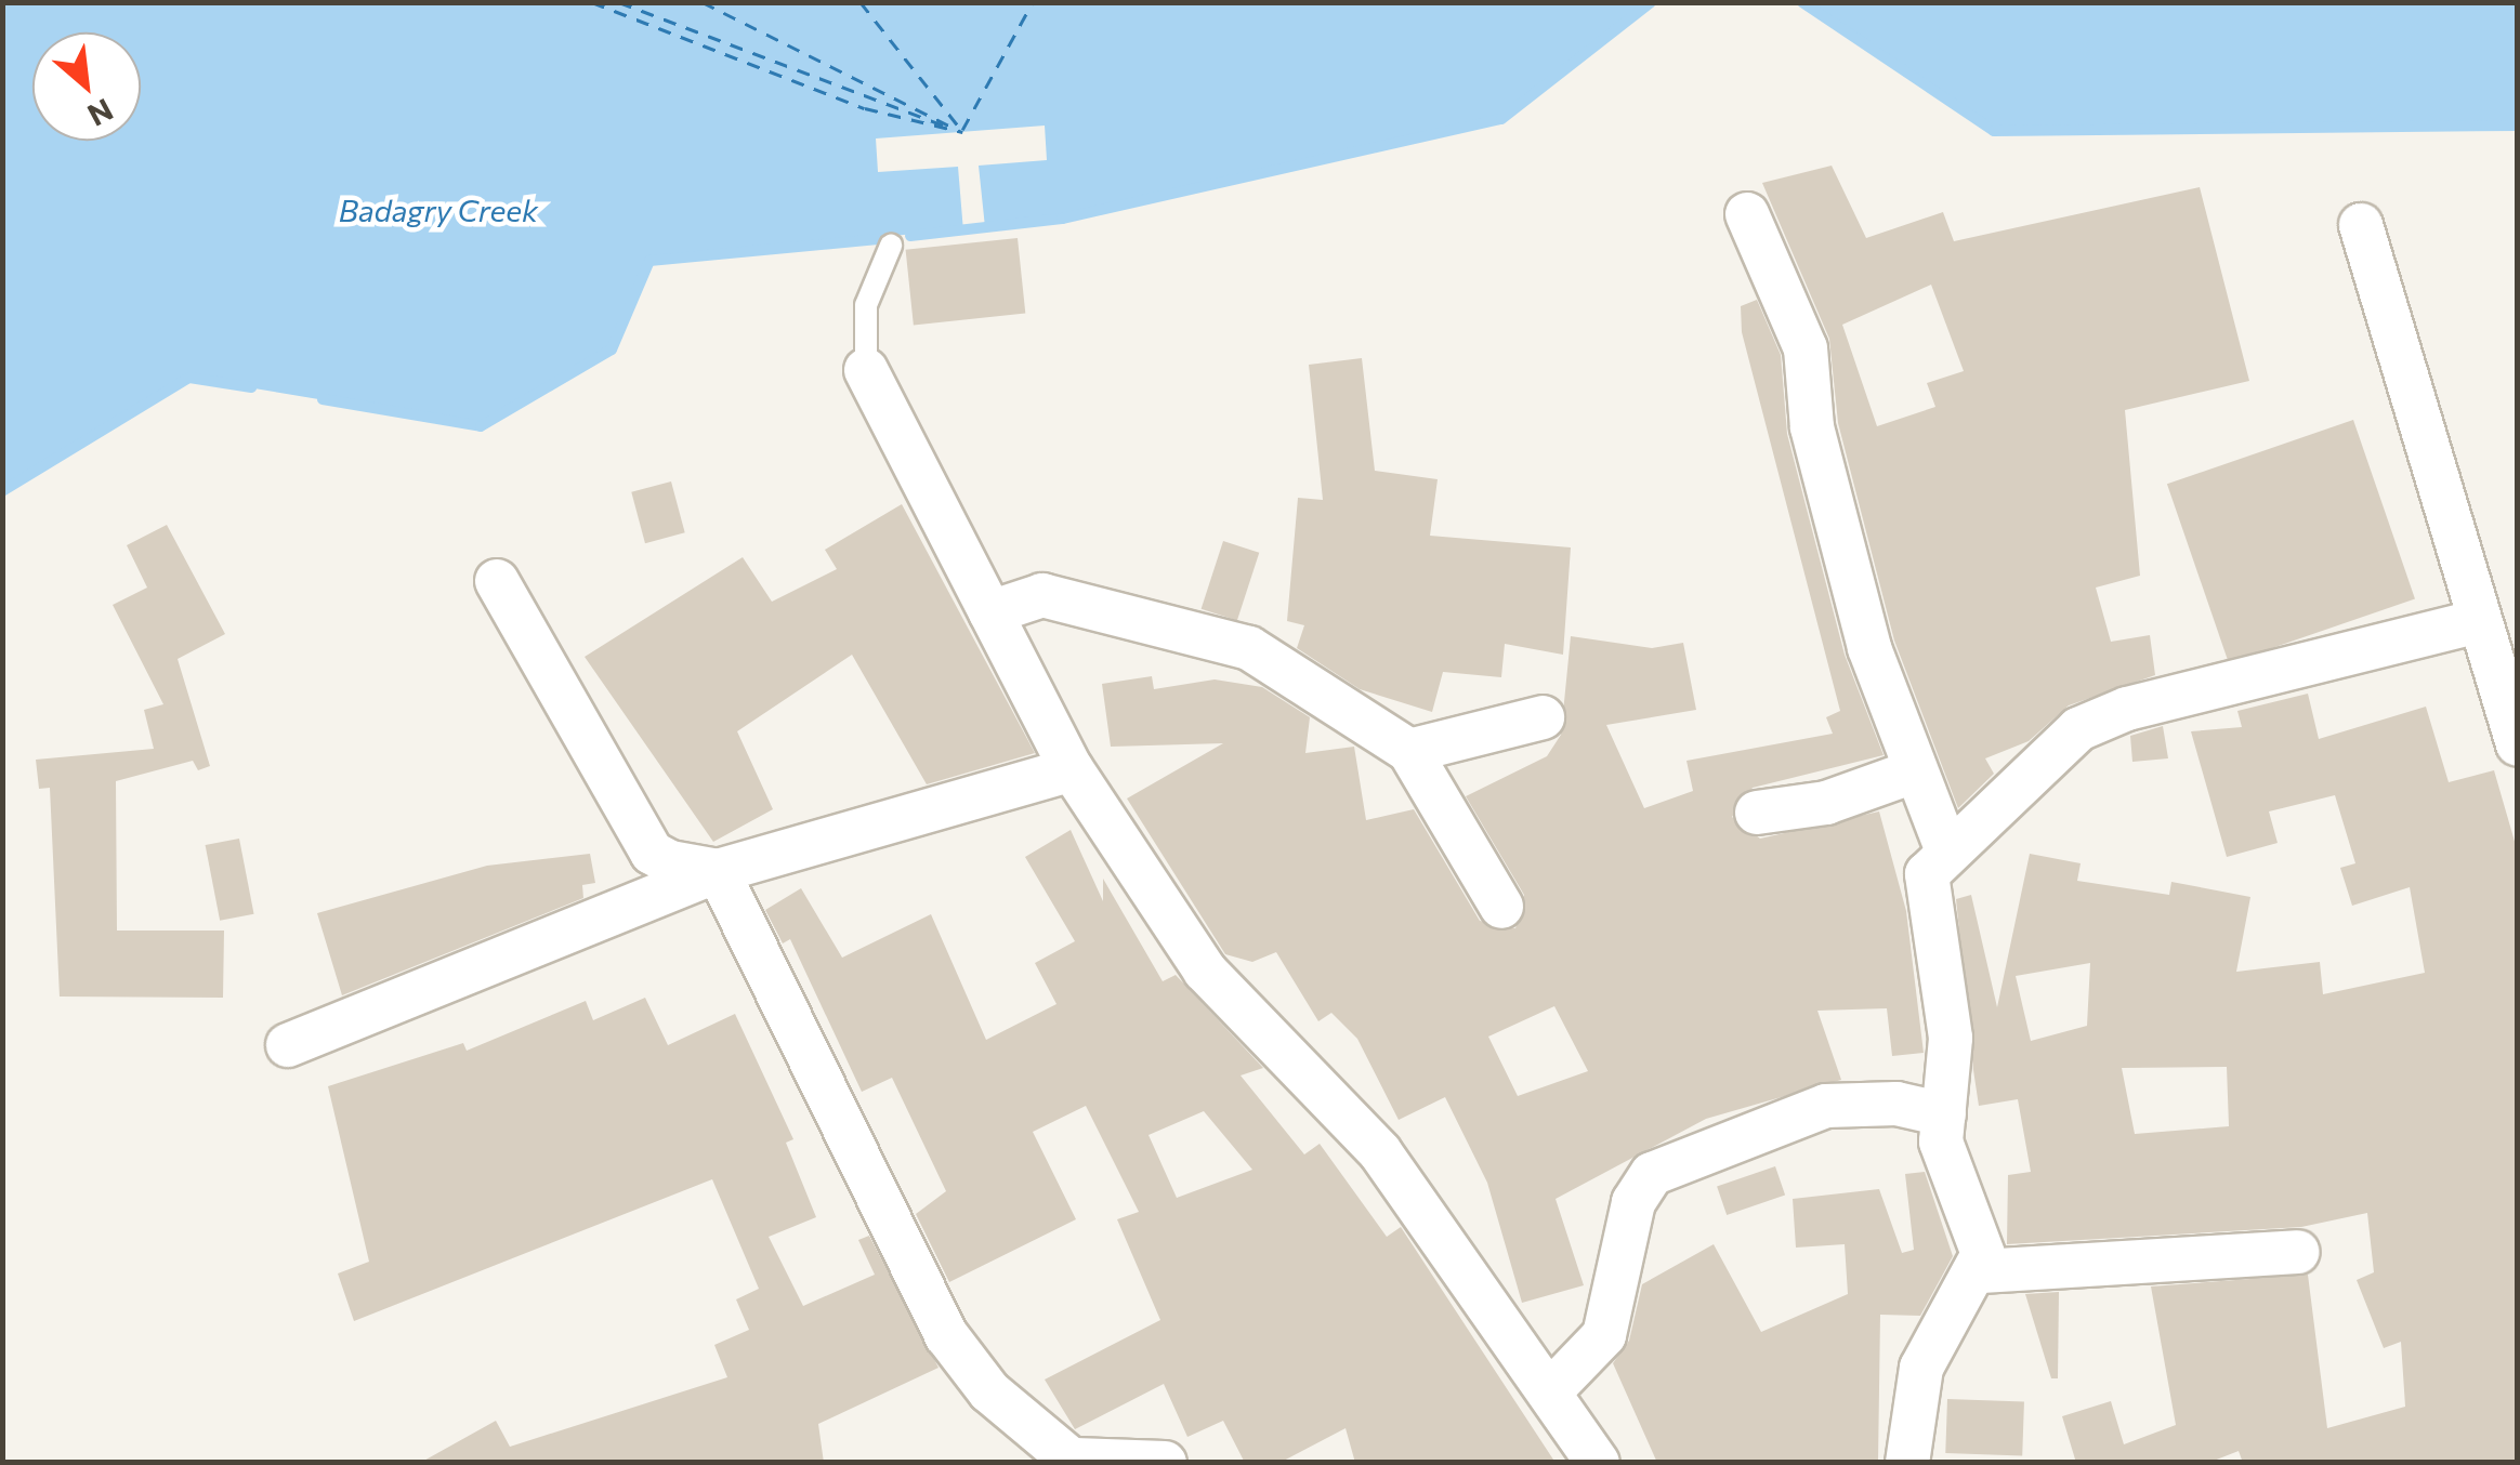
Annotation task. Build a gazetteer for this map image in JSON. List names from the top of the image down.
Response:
{
  "water": ["Badagry Creek"],
  "north": "bottom right"
}
